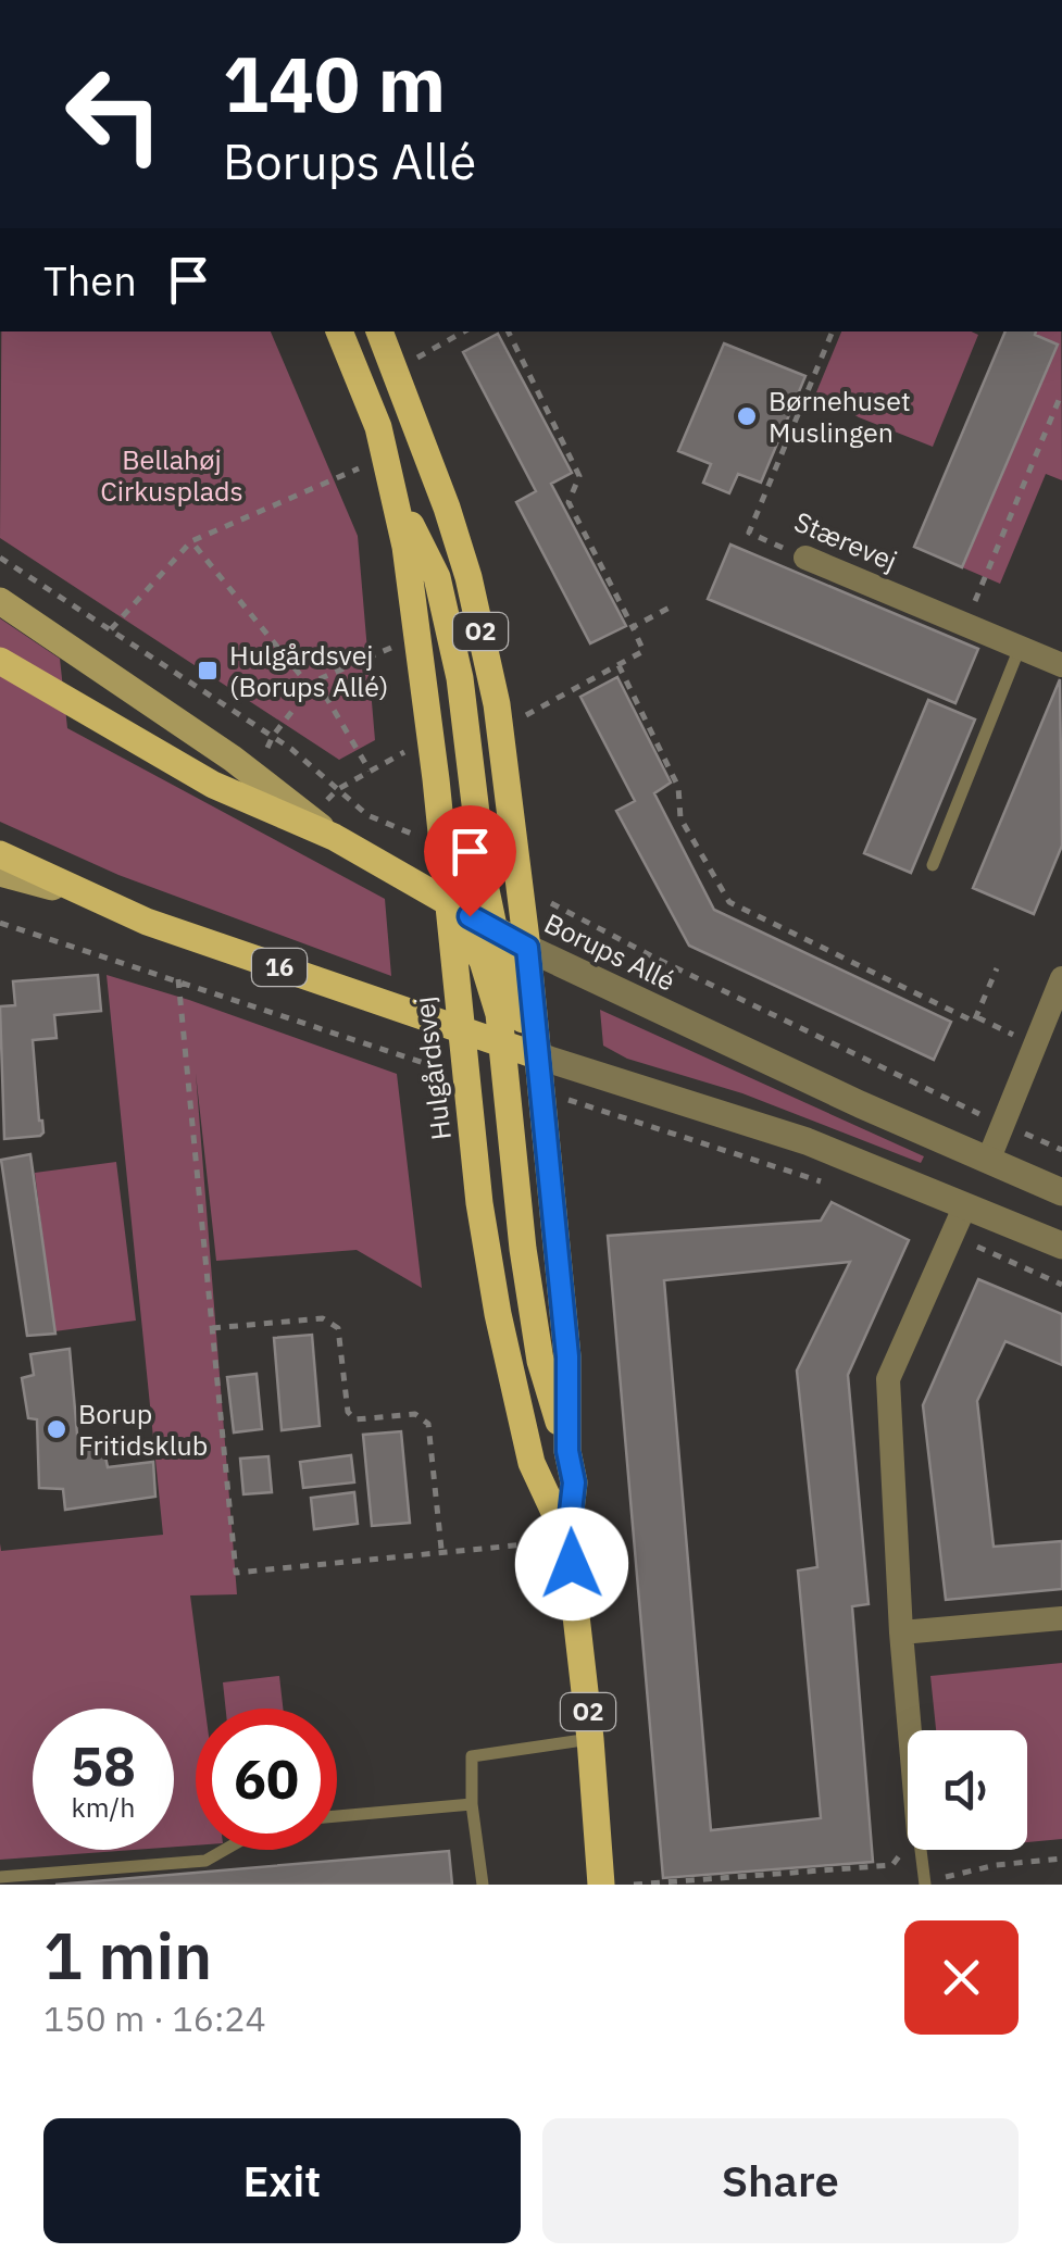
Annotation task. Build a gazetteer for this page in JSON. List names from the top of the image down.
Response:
{
  "streets": {
    "main road": [
      "O2",
      "Borups Allé",
      "16",
      "Hulgårdsvej"
    ],
    "street": ["Stærevej"]
  },
  "crossings": [
    ["Borups Allé", "Hulgårdsvej"],
    ["16", "Hulgårdsvej"]
  ],
  "parks": ["Bellahøj Cirkusplads"],
  "places": {
    "other": ["Børnehuset Muslingen", "Borup Fritidsklub"],
    "transit": ["Hulgårdsvej (Borups Allé)"]
  },
  "page": {
    "turn": ["140 m", "Borups Allé"],
    "then": "Then",
    "speed": "58 km/h",
    "limit": "60",
    "heading": ["1 min", "150 m · 16:24"],
    "buttons": ["Exit", "Share"]
  }
}
